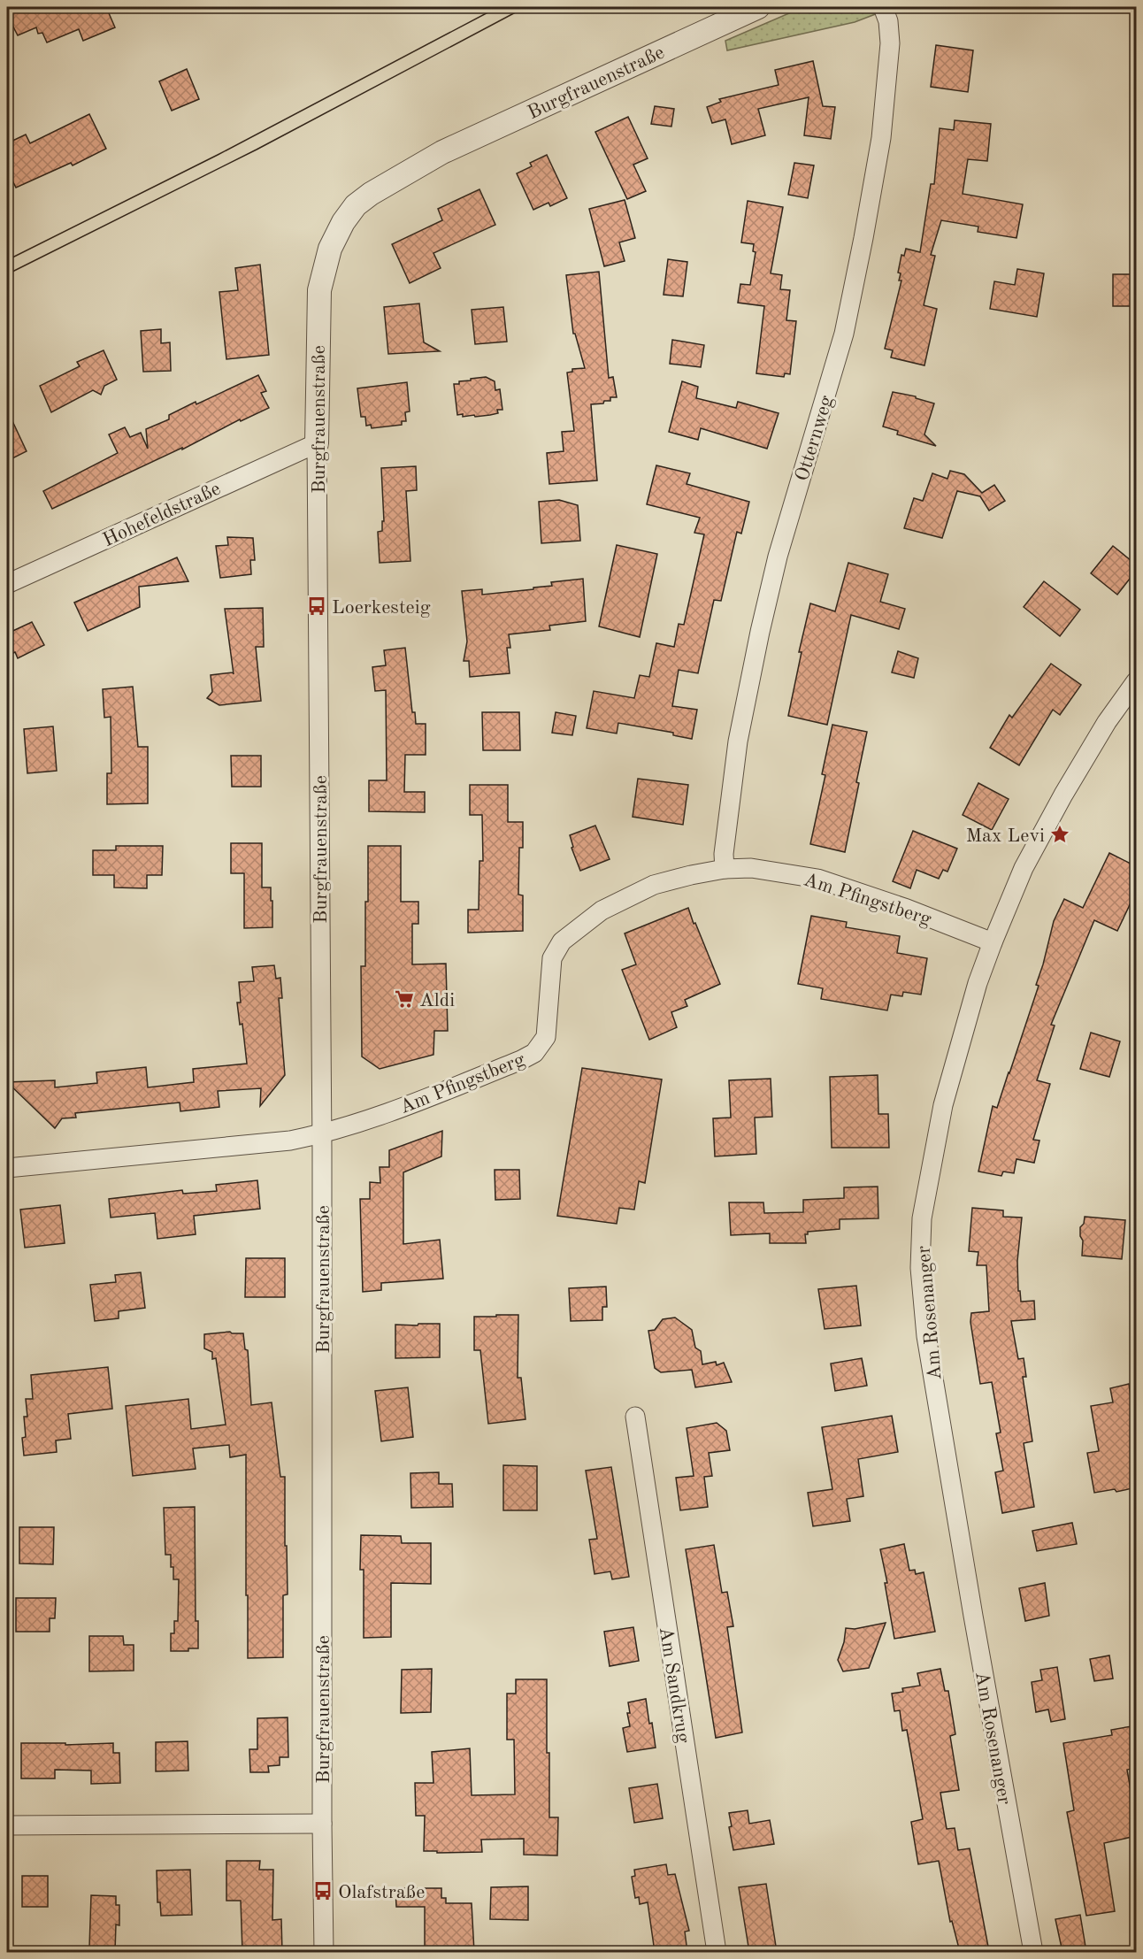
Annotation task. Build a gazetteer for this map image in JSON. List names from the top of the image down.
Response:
{
  "streets": {
    "street": [
      "Burgfrauenstraße",
      "Otternweg",
      "Hohefeldstraße",
      "Am Pfingstberg",
      "Am Rosenanger",
      "Am Sandkrug"
    ]
  },
  "crossings": [
    ["Burgfrauenstraße", "Hohefeldstraße"],
    ["Burgfrauenstraße", "Am Pfingstberg"],
    ["Otternweg", "Am Pfingstberg"],
    ["Am Pfingstberg", "Am Rosenanger"]
  ],
  "places": {
    "bus stop": ["Loerkesteig", "Olafstraße"],
    "place": ["Max Levi"],
    "supermarket": ["Aldi"]
  }
}
